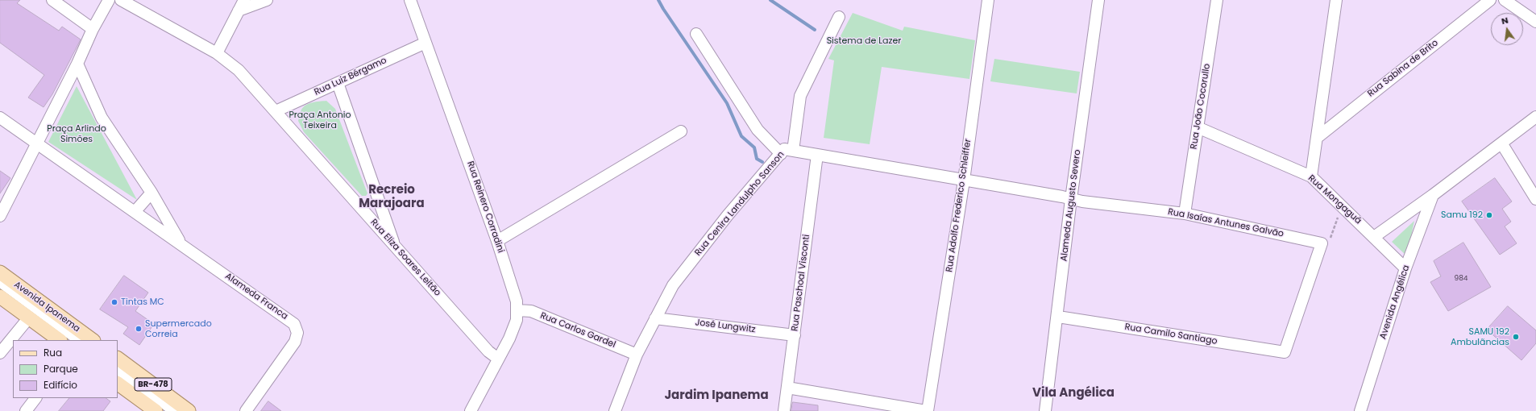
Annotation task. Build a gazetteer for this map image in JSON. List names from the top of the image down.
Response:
{
  "streets": {
    "main road": ["Avenida Ipanema", "BR-478"],
    "street": [
      "Rua Sabina de Brito",
      "Rua Luiz Bérgamo",
      "Rua João Cocorullo",
      "Rua Mongaguá",
      "Rua Cenira Landulpho Sanson",
      "Rua Adolfo Frederico Schleiffer",
      "Alameda Augusto Severo",
      "Rua Reinero Corradini",
      "Rua Isaías Antunes Galvão",
      "Rua Eliza Soares Leitão",
      "Rua Paschoal Visconti",
      "Alameda Franca",
      "Avenida Angélica",
      "José Lungwitz",
      "Rua Carlos Gardel",
      "Rua Camilo Santiago"
    ]
  },
  "crossings": [
    ["Rua Luiz Bérgamo", "Rua Reinero Corradini"],
    ["Rua Luiz Bérgamo", "Rua Eliza Soares Leitão"],
    ["Rua João Cocorullo", "Rua Mongaguá"],
    ["Rua João Cocorullo", "Rua Isaías Antunes Galvão"],
    ["Rua Mongaguá", "Avenida Angélica"],
    ["Rua Cenira Landulpho Sanson", "Rua Adolfo Frederico Schleiffer"],
    ["Rua Cenira Landulpho Sanson", "Alameda Augusto Severo"],
    ["Rua Cenira Landulpho Sanson", "Rua Isaías Antunes Galvão"],
    ["Rua Cenira Landulpho Sanson", "Rua Paschoal Visconti"],
    ["Rua Cenira Landulpho Sanson", "José Lungwitz"],
    ["Rua Cenira Landulpho Sanson", "Rua Carlos Gardel"],
    ["Alameda Augusto Severo", "Rua Isaías Antunes Galvão"],
    ["Alameda Augusto Severo", "Rua Camilo Santiago"],
    ["Rua Reinero Corradini", "Rua Eliza Soares Leitão"],
    ["Rua Reinero Corradini", "Rua Carlos Gardel"],
    ["Rua Isaías Antunes Galvão", "Rua Camilo Santiago"],
    ["Rua Paschoal Visconti", "José Lungwitz"]
  ],
  "districts": ["Recreio Marajoara", "Vila Angélica", "Jardim Ipanema"],
  "parks": ["Sistema de Lazer", "Praça Antonio Teixeira", "Praça Arlindo Simões"],
  "places": [
    "Samu 192",
    "Tintas MC",
    "Supermercado Correia",
    "SAMU 192 Ambulãncias"
  ],
  "house_numbers": ["984"],
  "legend": ["Rua", "Parque", "Edifício"],
  "north": "top"
}
